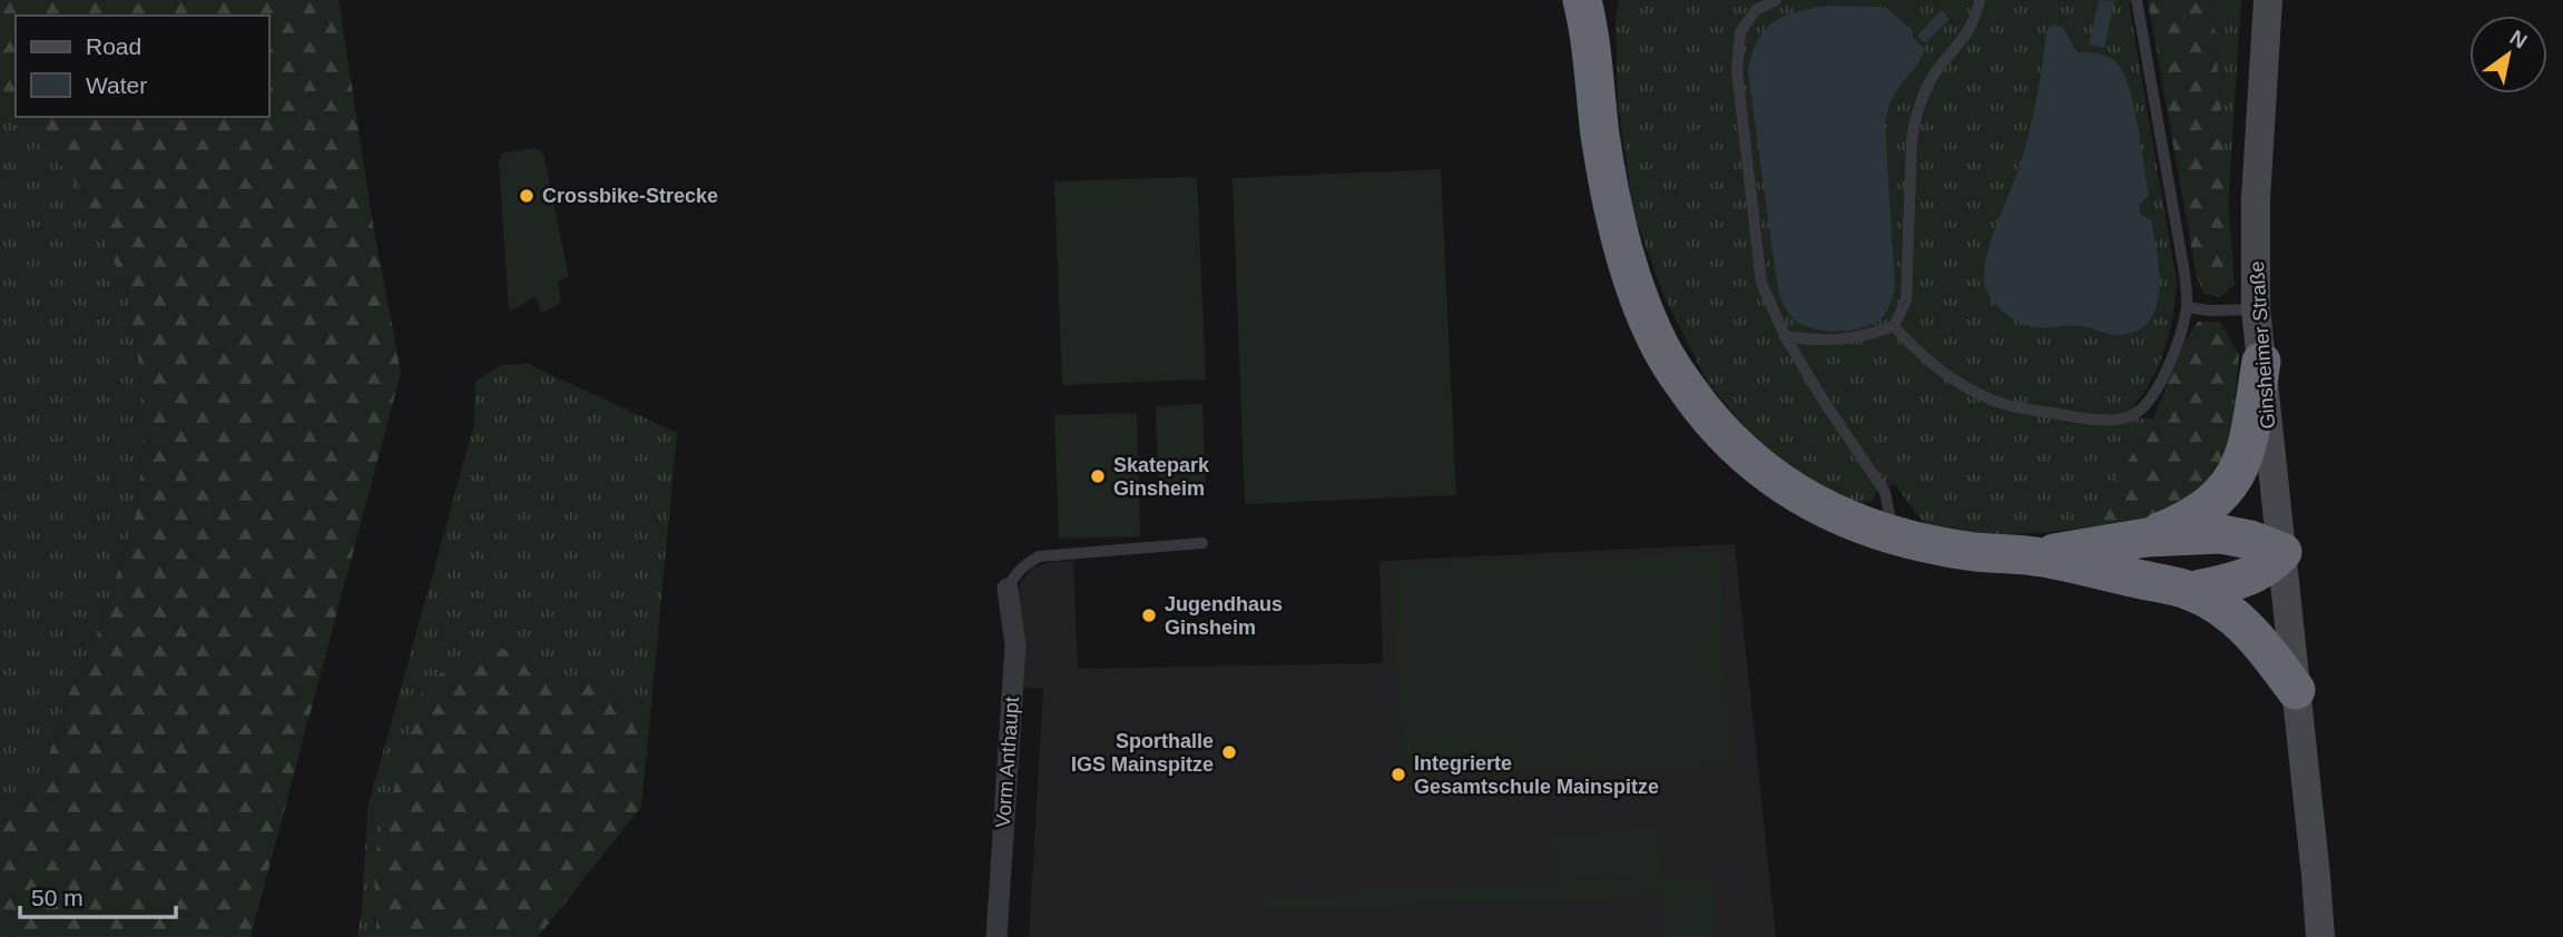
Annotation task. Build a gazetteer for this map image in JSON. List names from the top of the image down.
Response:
{
  "streets": {
    "main road": ["Ginsheimer Straße"],
    "street": ["Vorm Anthaupt"]
  },
  "places": [
    "Crossbike-Strecke",
    "Skatepark Ginsheim",
    "Jugendhaus Ginsheim",
    "Sporthalle IGS Mainspitze",
    "Integrierte Gesamtschule Mainspitze"
  ],
  "legend": ["Road", "Water"],
  "scale_bar": "50 m",
  "north": "top right"
}
